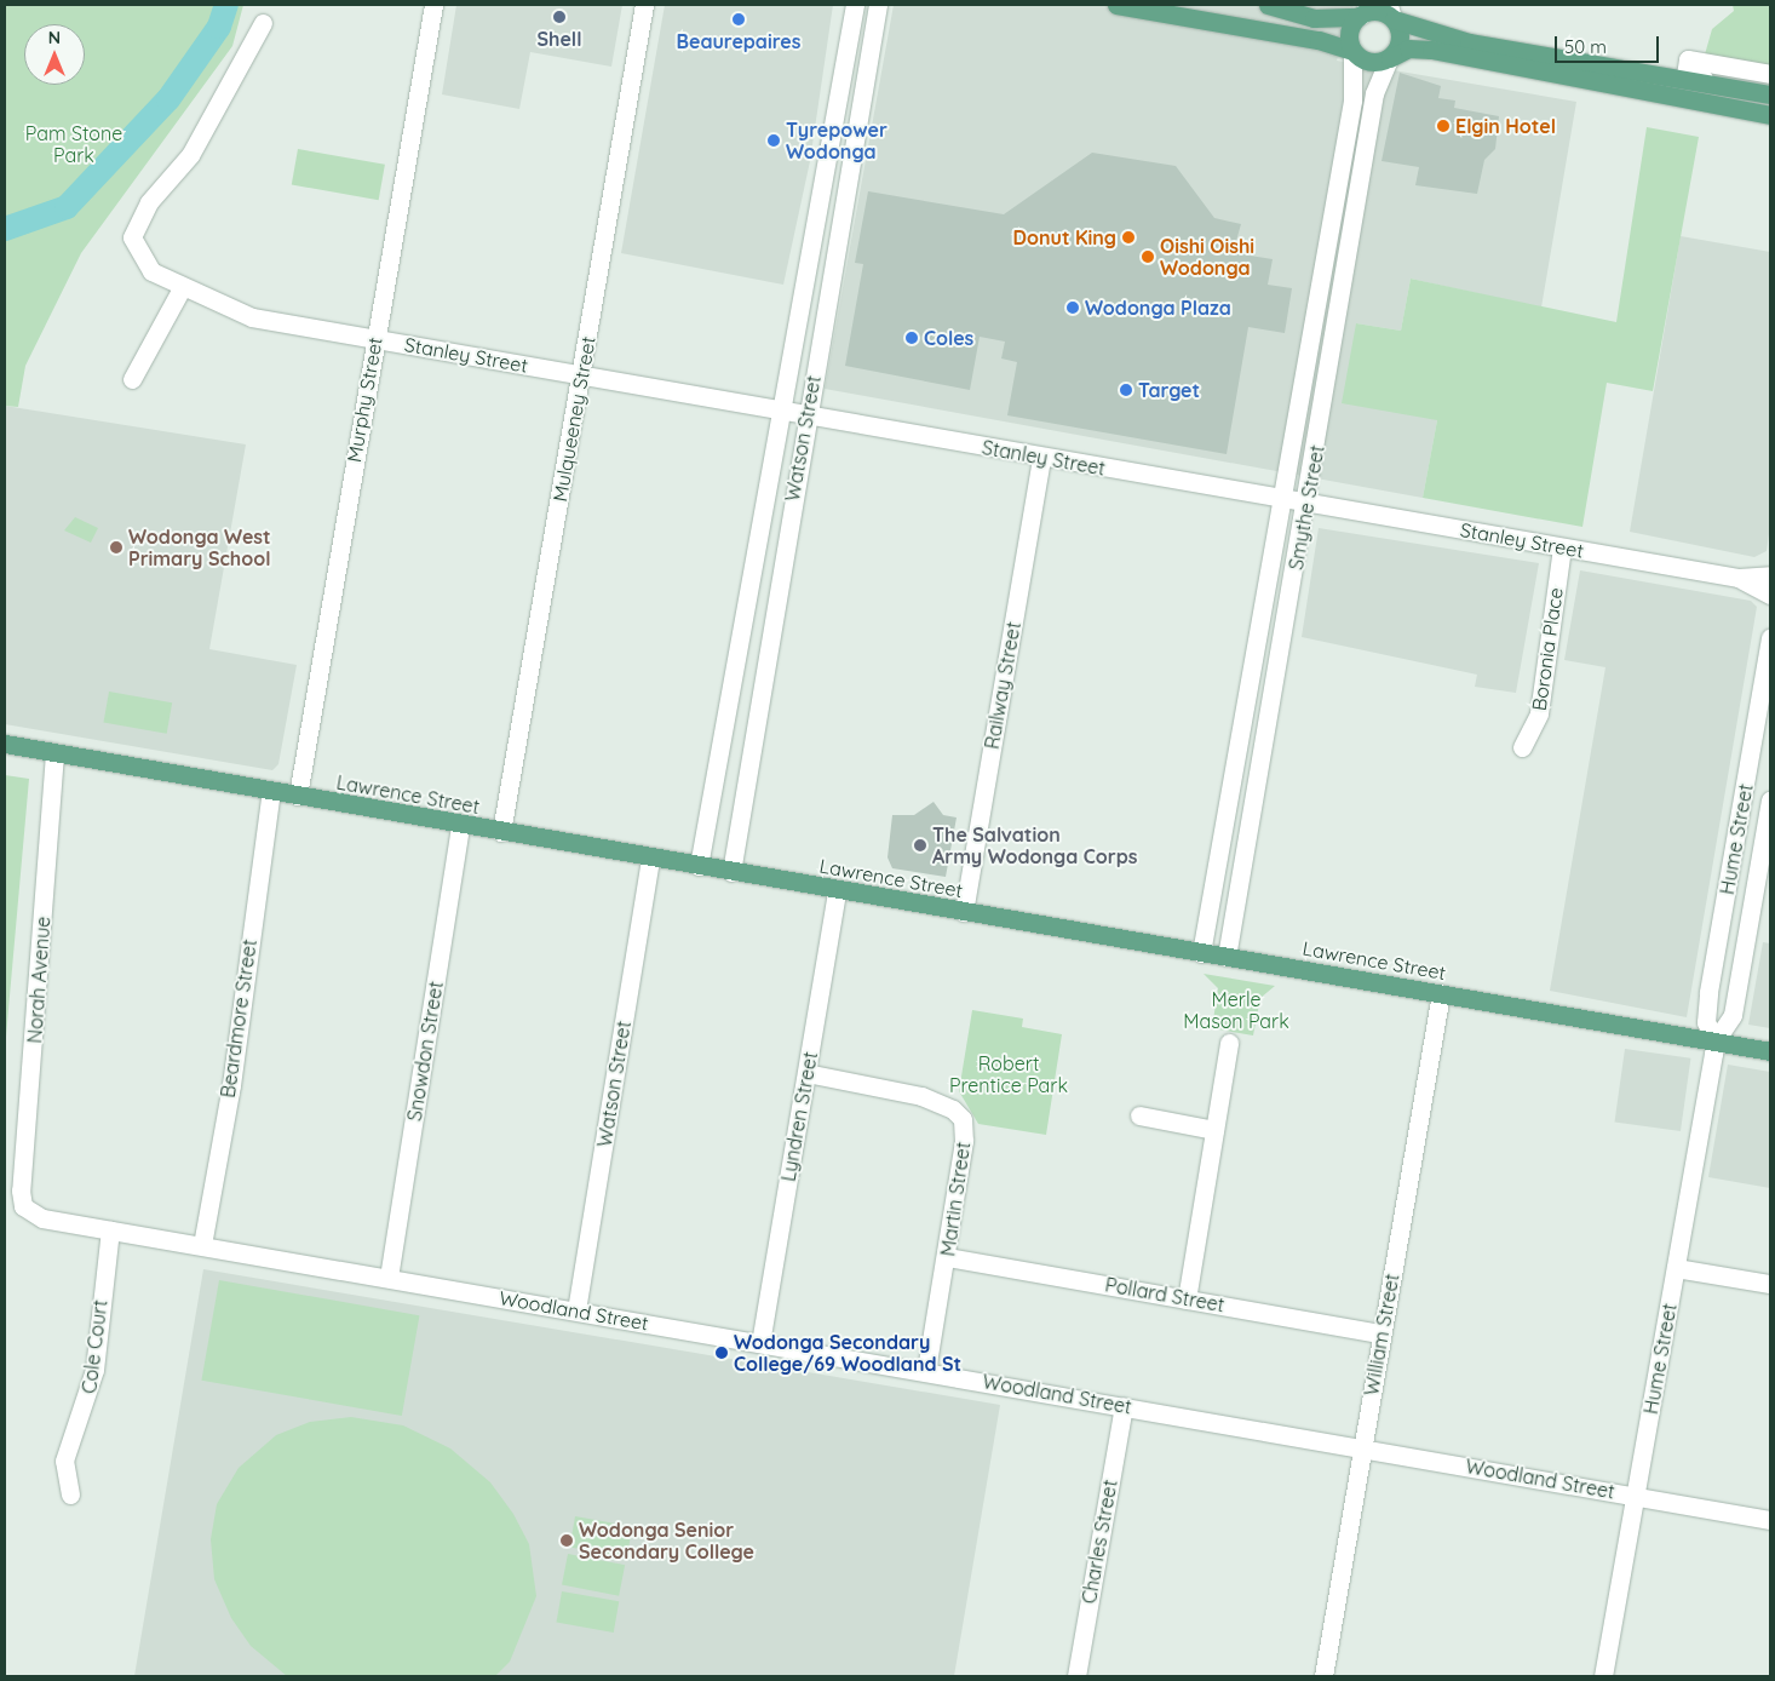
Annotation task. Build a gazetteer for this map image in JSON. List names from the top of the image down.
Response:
{
  "streets": {
    "main road": ["Lawrence Street"],
    "street": [
      "Stanley Street",
      "Murphy Street",
      "Mulqueeney Street",
      "Watson Street",
      "Smythe Street",
      "Boronia Place",
      "Railway Street",
      "Hume Street",
      "Norah Avenue",
      "Beardmore Street",
      "Snowdon Street",
      "Lyndren Street",
      "Martin Street",
      "Pollard Street",
      "Woodland Street",
      "William Street",
      "Cole Court",
      "Charles Street"
    ]
  },
  "crossings": [
    ["Stanley Street", "Murphy Street"],
    ["Stanley Street", "Mulqueeney Street"],
    ["Stanley Street", "Watson Street"],
    ["Stanley Street", "Smythe Street"],
    ["Stanley Street", "Boronia Place"],
    ["Stanley Street", "Railway Street"],
    ["Murphy Street", "Lawrence Street"],
    ["Mulqueeney Street", "Lawrence Street"],
    ["Watson Street", "Lawrence Street"],
    ["Watson Street", "Woodland Street"],
    ["Smythe Street", "Lawrence Street"],
    ["Railway Street", "Lawrence Street"],
    ["Lawrence Street", "Hume Street"],
    ["Lawrence Street", "Norah Avenue"],
    ["Lawrence Street", "Beardmore Street"],
    ["Lawrence Street", "Snowdon Street"],
    ["Lawrence Street", "Lyndren Street"],
    ["Lawrence Street", "William Street"],
    ["Hume Street", "Woodland Street"],
    ["Norah Avenue", "Woodland Street"],
    ["Beardmore Street", "Woodland Street"],
    ["Snowdon Street", "Woodland Street"],
    ["Lyndren Street", "Martin Street"],
    ["Lyndren Street", "Woodland Street"],
    ["Martin Street", "Pollard Street"],
    ["Martin Street", "Woodland Street"],
    ["Pollard Street", "William Street"],
    ["Woodland Street", "William Street"],
    ["Woodland Street", "Cole Court"],
    ["Woodland Street", "Charles Street"]
  ],
  "parks": ["Pam Stone Park", "Merle Mason Park", "Robert Prentice Park"],
  "places": [
    "Shell",
    "Beaurepaires",
    "Elgin Hotel",
    "Tyrepower Wodonga",
    "Donut King",
    "Oishi Oishi Wodonga",
    "Wodonga Plaza",
    "Coles",
    "Target",
    "Wodonga West Primary School",
    "The Salvation Army Wodonga Corps",
    "Wodonga Secondary College/69 Woodland St",
    "Wodonga Senior Secondary College"
  ],
  "scale_bar": "50 m",
  "north": "top"
}
